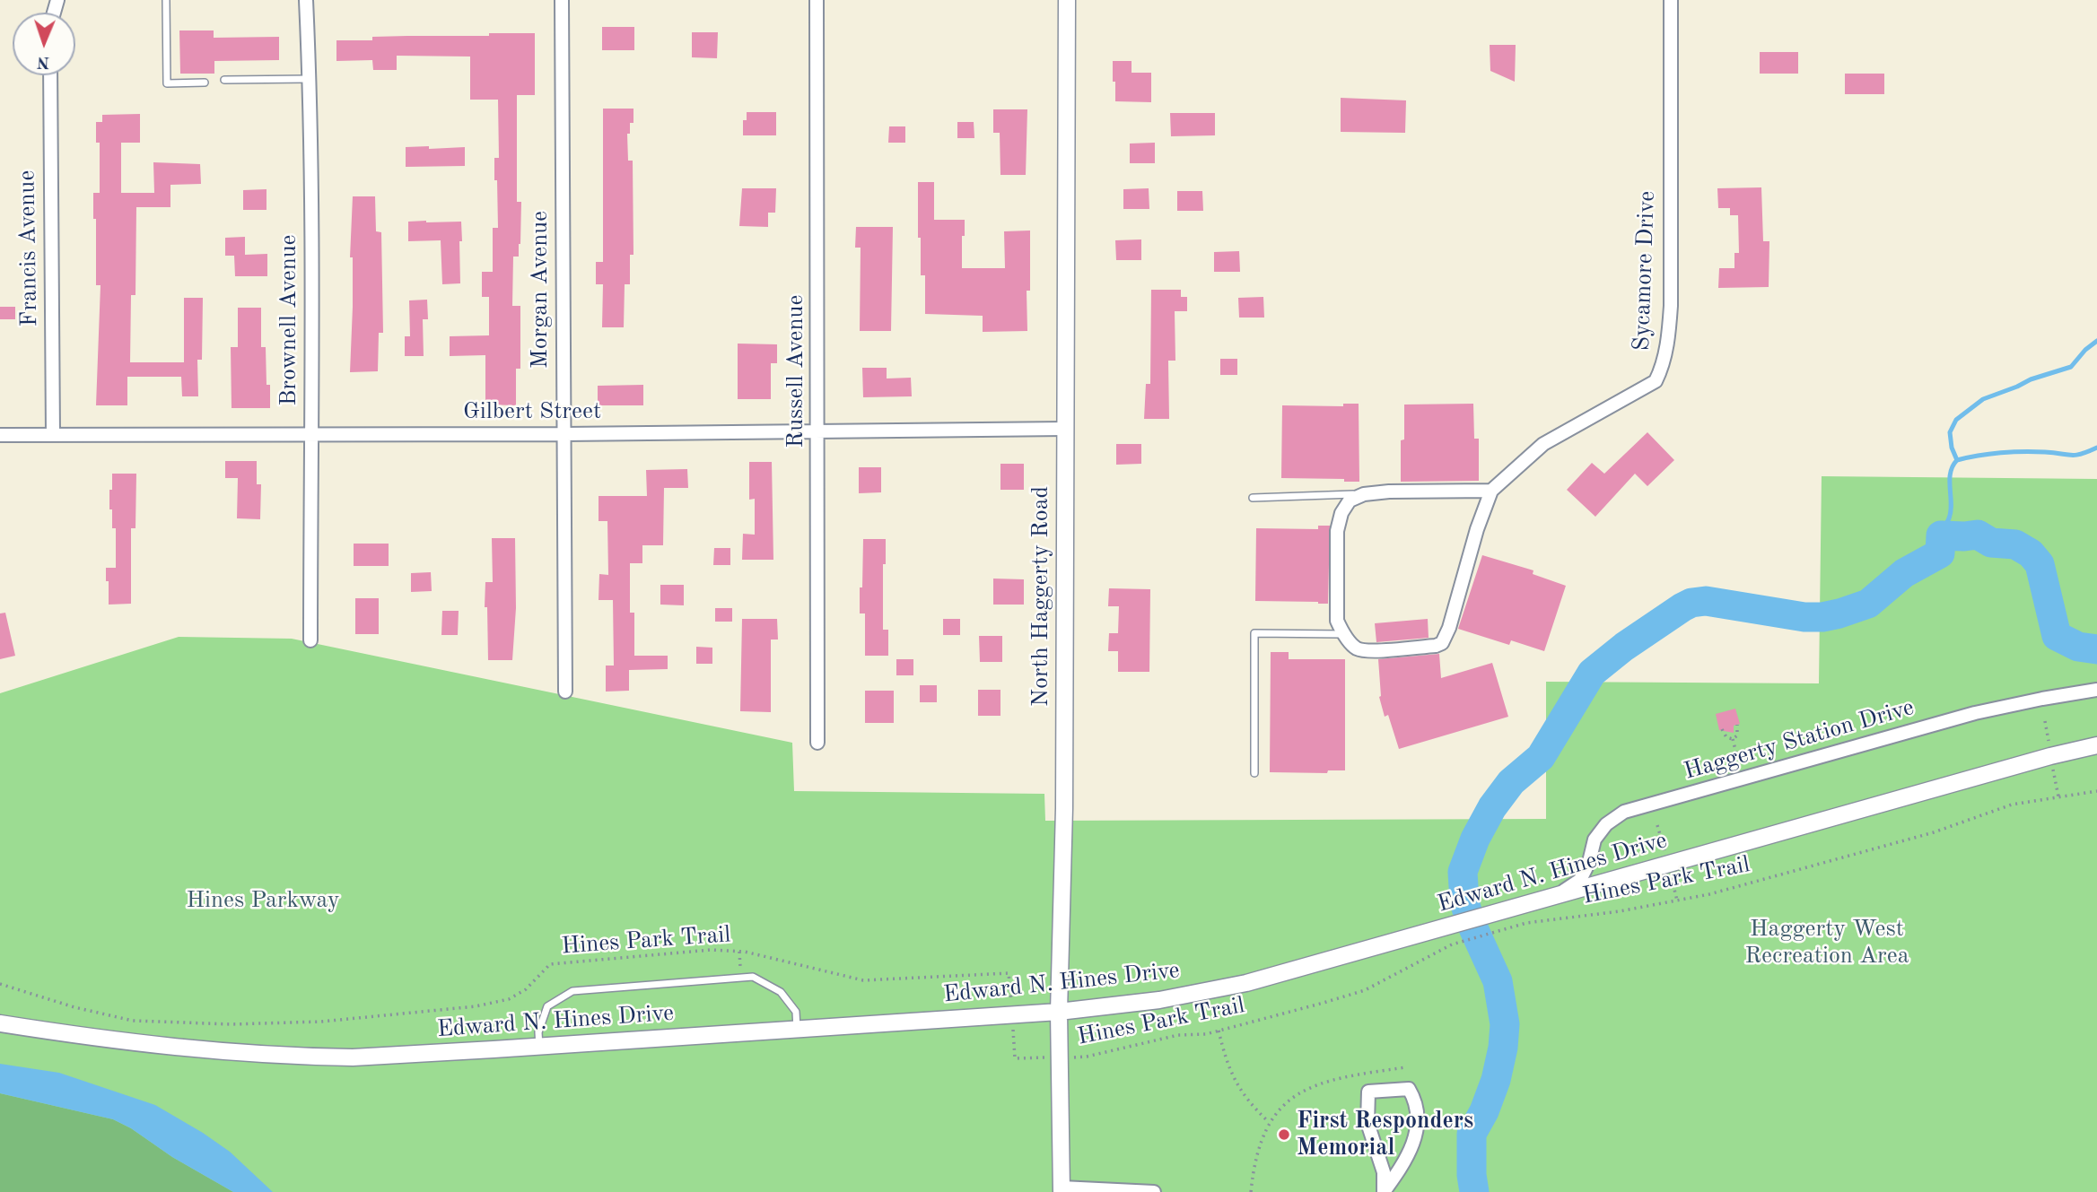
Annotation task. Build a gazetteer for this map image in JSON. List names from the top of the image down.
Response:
{
  "streets": {
    "street": [
      "Francis Avenue",
      "Sycamore Drive",
      "Morgan Avenue",
      "Brownell Avenue",
      "Russell Avenue",
      "Gilbert Street",
      "North Haggerty Road",
      "Haggerty Station Drive",
      "Edward N. Hines Drive"
    ],
    "path": ["Hines Park Trail"]
  },
  "crossings": [
    ["Francis Avenue", "Gilbert Street"],
    ["Morgan Avenue", "Gilbert Street"],
    ["Brownell Avenue", "Gilbert Street"],
    ["Russell Avenue", "Gilbert Street"],
    ["Gilbert Street", "North Haggerty Road"],
    ["North Haggerty Road", "Edward N. Hines Drive"],
    ["North Haggerty Road", "Hines Park Trail"],
    ["Haggerty Station Drive", "Edward N. Hines Drive"],
    ["Edward N. Hines Drive", "Hines Park Trail"]
  ],
  "parks": ["Hines Parkway", "Haggerty West Recreation Area"],
  "places": ["First Responders Memorial"],
  "north": "bottom"
}
